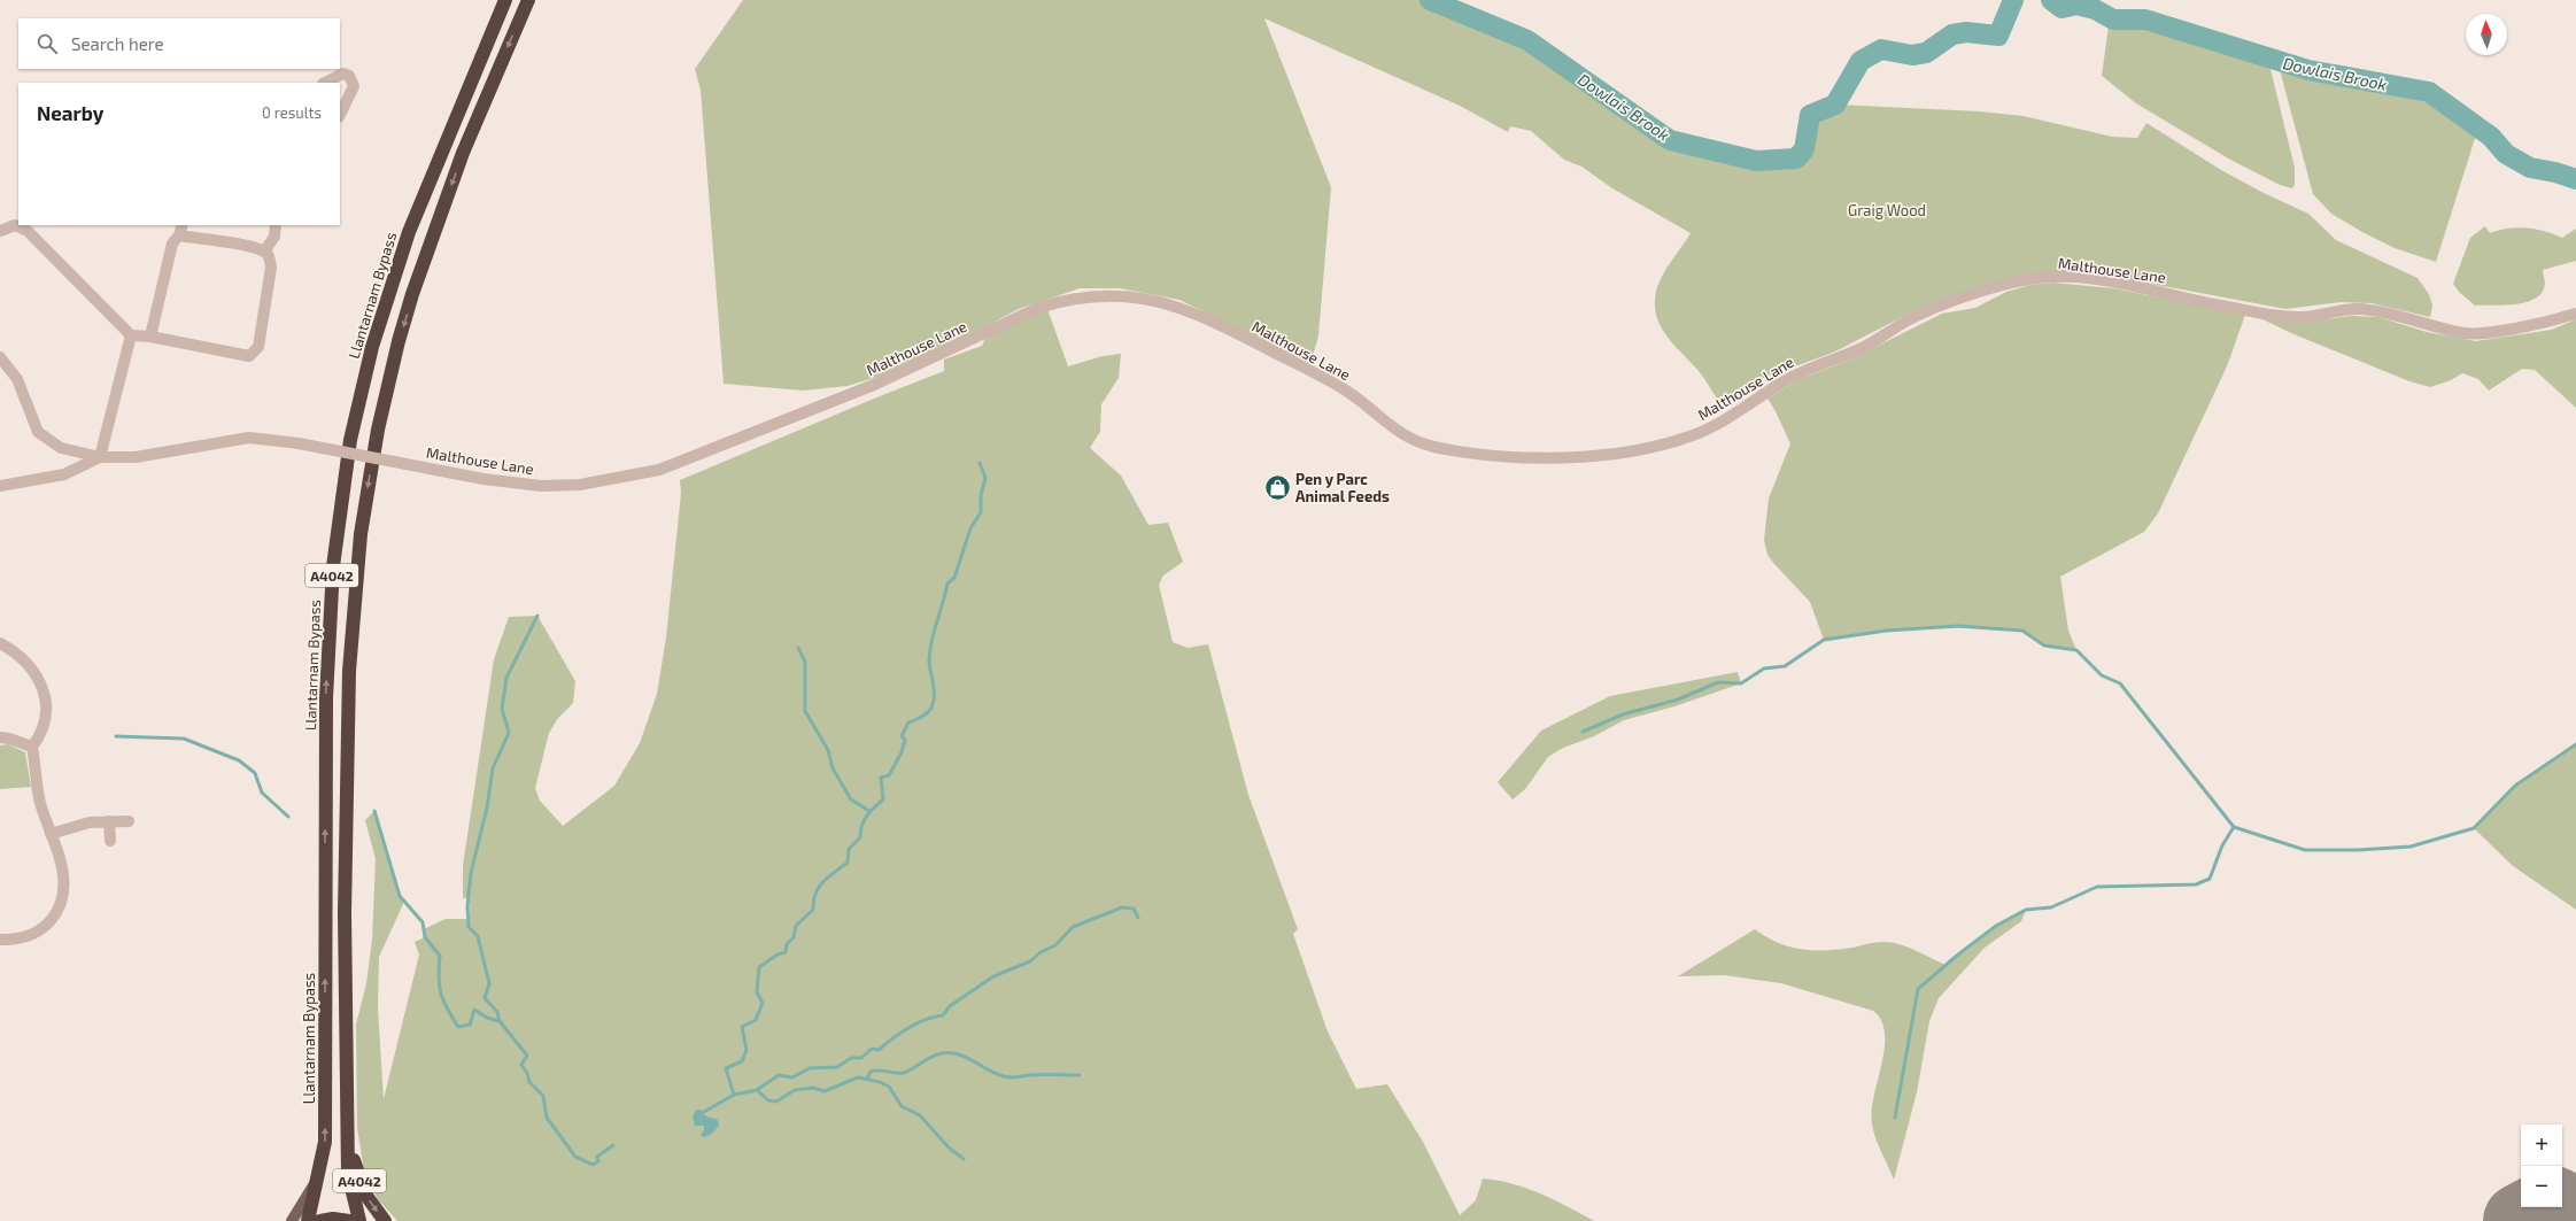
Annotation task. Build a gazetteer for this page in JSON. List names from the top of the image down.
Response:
{
  "streets": {
    "highway": ["Llantarnam Bypass", "A4042"],
    "street": ["Malthouse Lane"]
  },
  "water": ["Dowlais Brook"],
  "parks": ["Graig Wood"],
  "places": {
    "shop": ["Pen y Parc Animal Feeds"]
  },
  "north": "top",
  "page": {
    "search": "Search here",
    "heading": ["Nearby", "0 results"],
    "map_buttons": ["+", "−"]
  }
}
